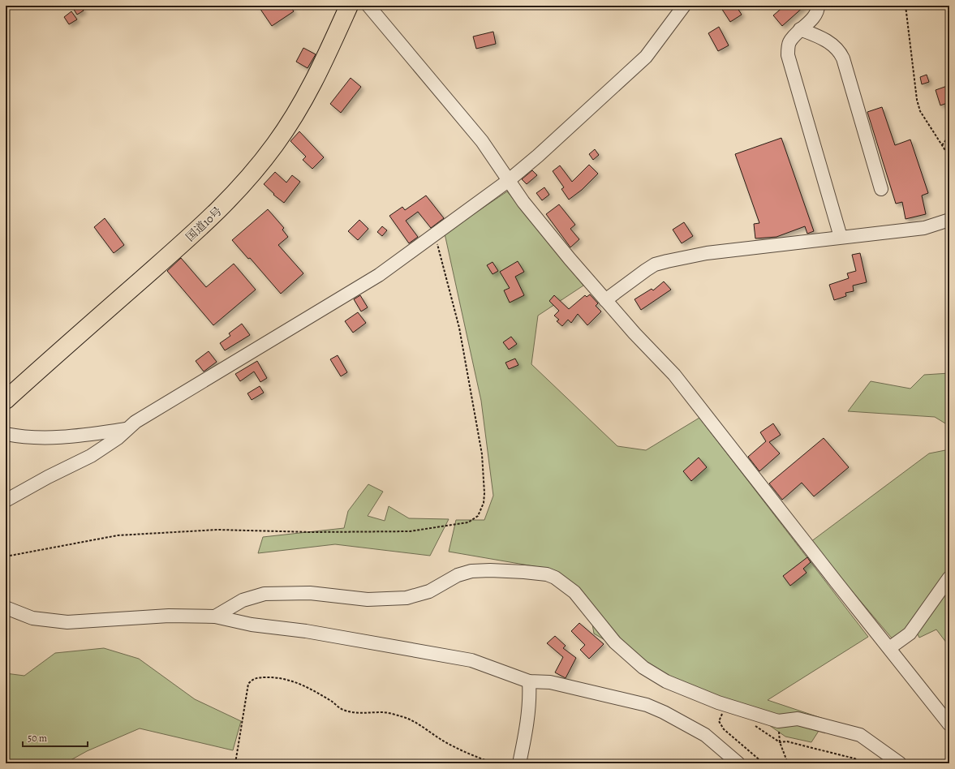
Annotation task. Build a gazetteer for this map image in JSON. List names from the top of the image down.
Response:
{
  "streets": {
    "highway": ["国道10号"]
  },
  "scale_bar": "50 m"
}
